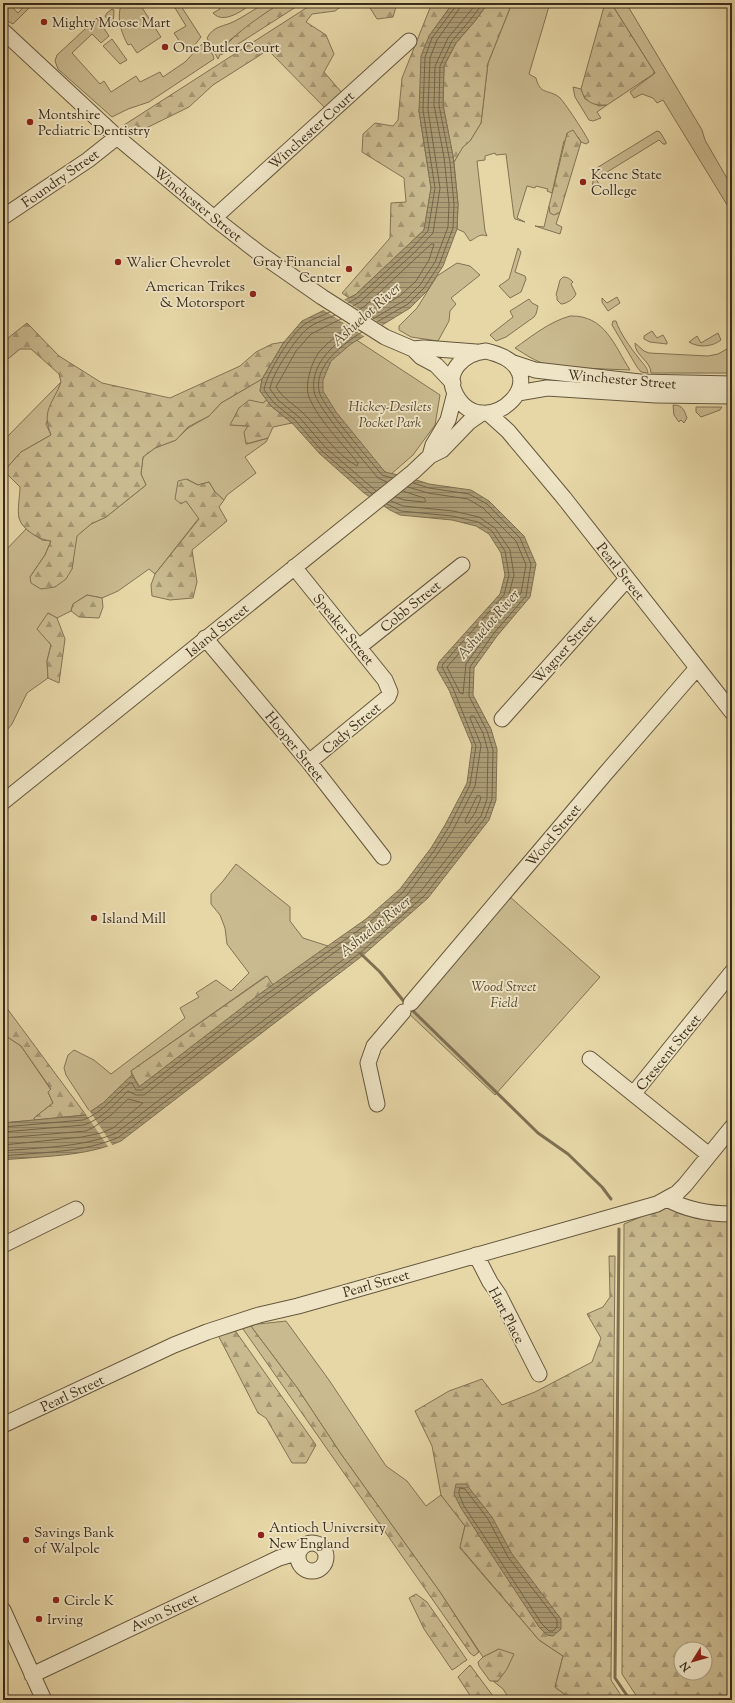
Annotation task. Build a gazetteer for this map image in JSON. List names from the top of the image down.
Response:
{
  "streets": {
    "street": [
      "Winchester Court",
      "Foundry Street",
      "Winchester Street",
      "Pearl Street",
      "Cobb Street",
      "Speaker Street",
      "Island Street",
      "Wagner Street",
      "Cady Street",
      "Hooper Street",
      "Wood Street",
      "Crescent Street",
      "Hart Place",
      "Avon Street"
    ]
  },
  "crossings": [
    ["Winchester Court", "Winchester Street"],
    ["Foundry Street", "Winchester Street"],
    ["Winchester Street", "Pearl Street"],
    ["Winchester Street", "Island Street"],
    ["Pearl Street", "Island Street"],
    ["Pearl Street", "Wagner Street"],
    ["Pearl Street", "Wood Street"],
    ["Pearl Street", "Crescent Street"],
    ["Pearl Street", "Hart Place"],
    ["Cobb Street", "Speaker Street"],
    ["Speaker Street", "Island Street"],
    ["Speaker Street", "Cady Street"],
    ["Island Street", "Hooper Street"],
    ["Cady Street", "Hooper Street"]
  ],
  "water": ["Ashuelot River"],
  "parks": ["Hickey-Desilets Pocket Park", "Wood Street Field"],
  "places": [
    "Mighty Moose Mart",
    "One Butler Court",
    "Montshire Pediatric Dentistry",
    "Keene State College",
    "Walier Chevrolet",
    "Gray Financial Center",
    "American Trikes & Motorsport",
    "Island Mill",
    "Antioch University New England",
    "Savings Bank of Walpole",
    "Circle K",
    "Irving"
  ],
  "north": "bottom left"
}
